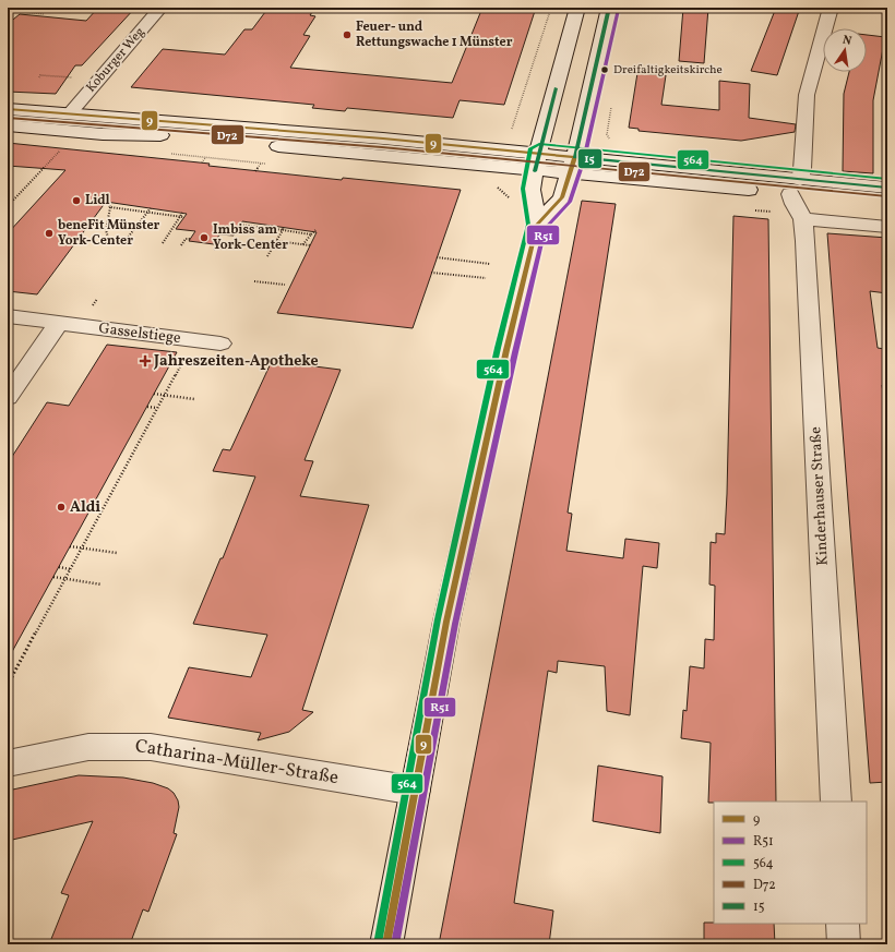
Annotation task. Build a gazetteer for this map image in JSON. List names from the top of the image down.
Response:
{
  "streets": {
    "main road": [
      "Koburger Weg",
      "Gasselstiege",
      "Kinderhauser Straße",
      "Catharina-Müller-Straße"
    ]
  },
  "places": {
    "other": [
      "Feuer- und Rettungswache 1 Münster",
      "Dreifaltigkeitskirche",
      "Lidl",
      "beneFit Münster York-Center",
      "Imbiss am York-Center",
      "Aldi"
    ],
    "health": ["Jahreszeiten-Apotheke"]
  },
  "lines": [
    "transit line 15",
    "transit line R51",
    "transit line 9",
    "transit line D72",
    "transit line 564"
  ],
  "legend": [
    "9",
    "R51",
    "564",
    "D72",
    "15"
  ],
  "north": "top"
}
